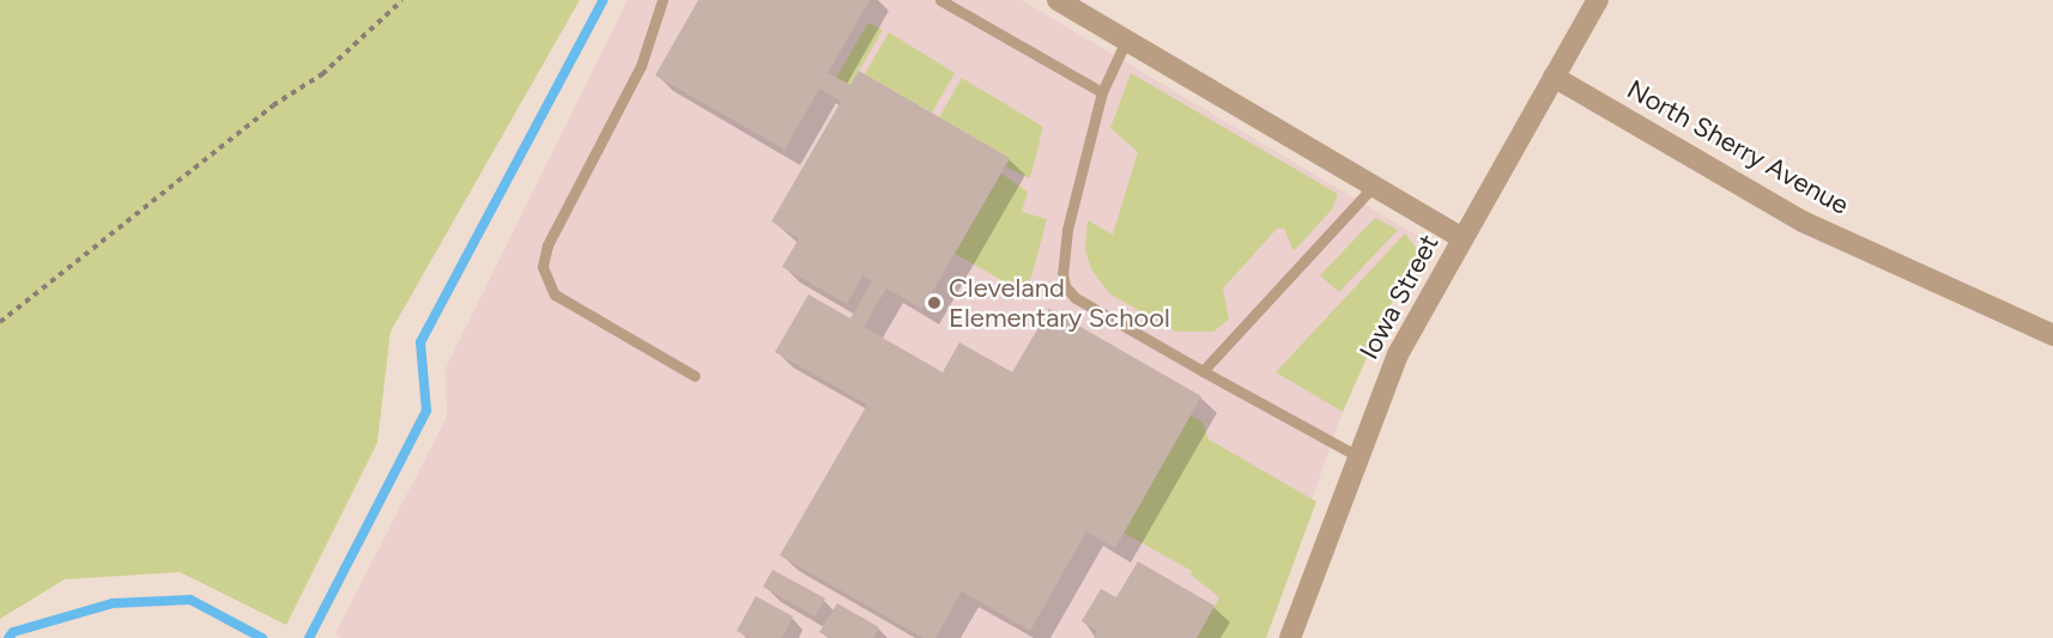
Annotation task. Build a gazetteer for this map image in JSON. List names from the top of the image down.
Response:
{
  "streets": {
    "street": ["North Sherry Avenue", "Iowa Street"]
  },
  "crossings": [
    ["North Sherry Avenue", "Iowa Street"]
  ],
  "places": ["Cleveland Elementary School"]
}
